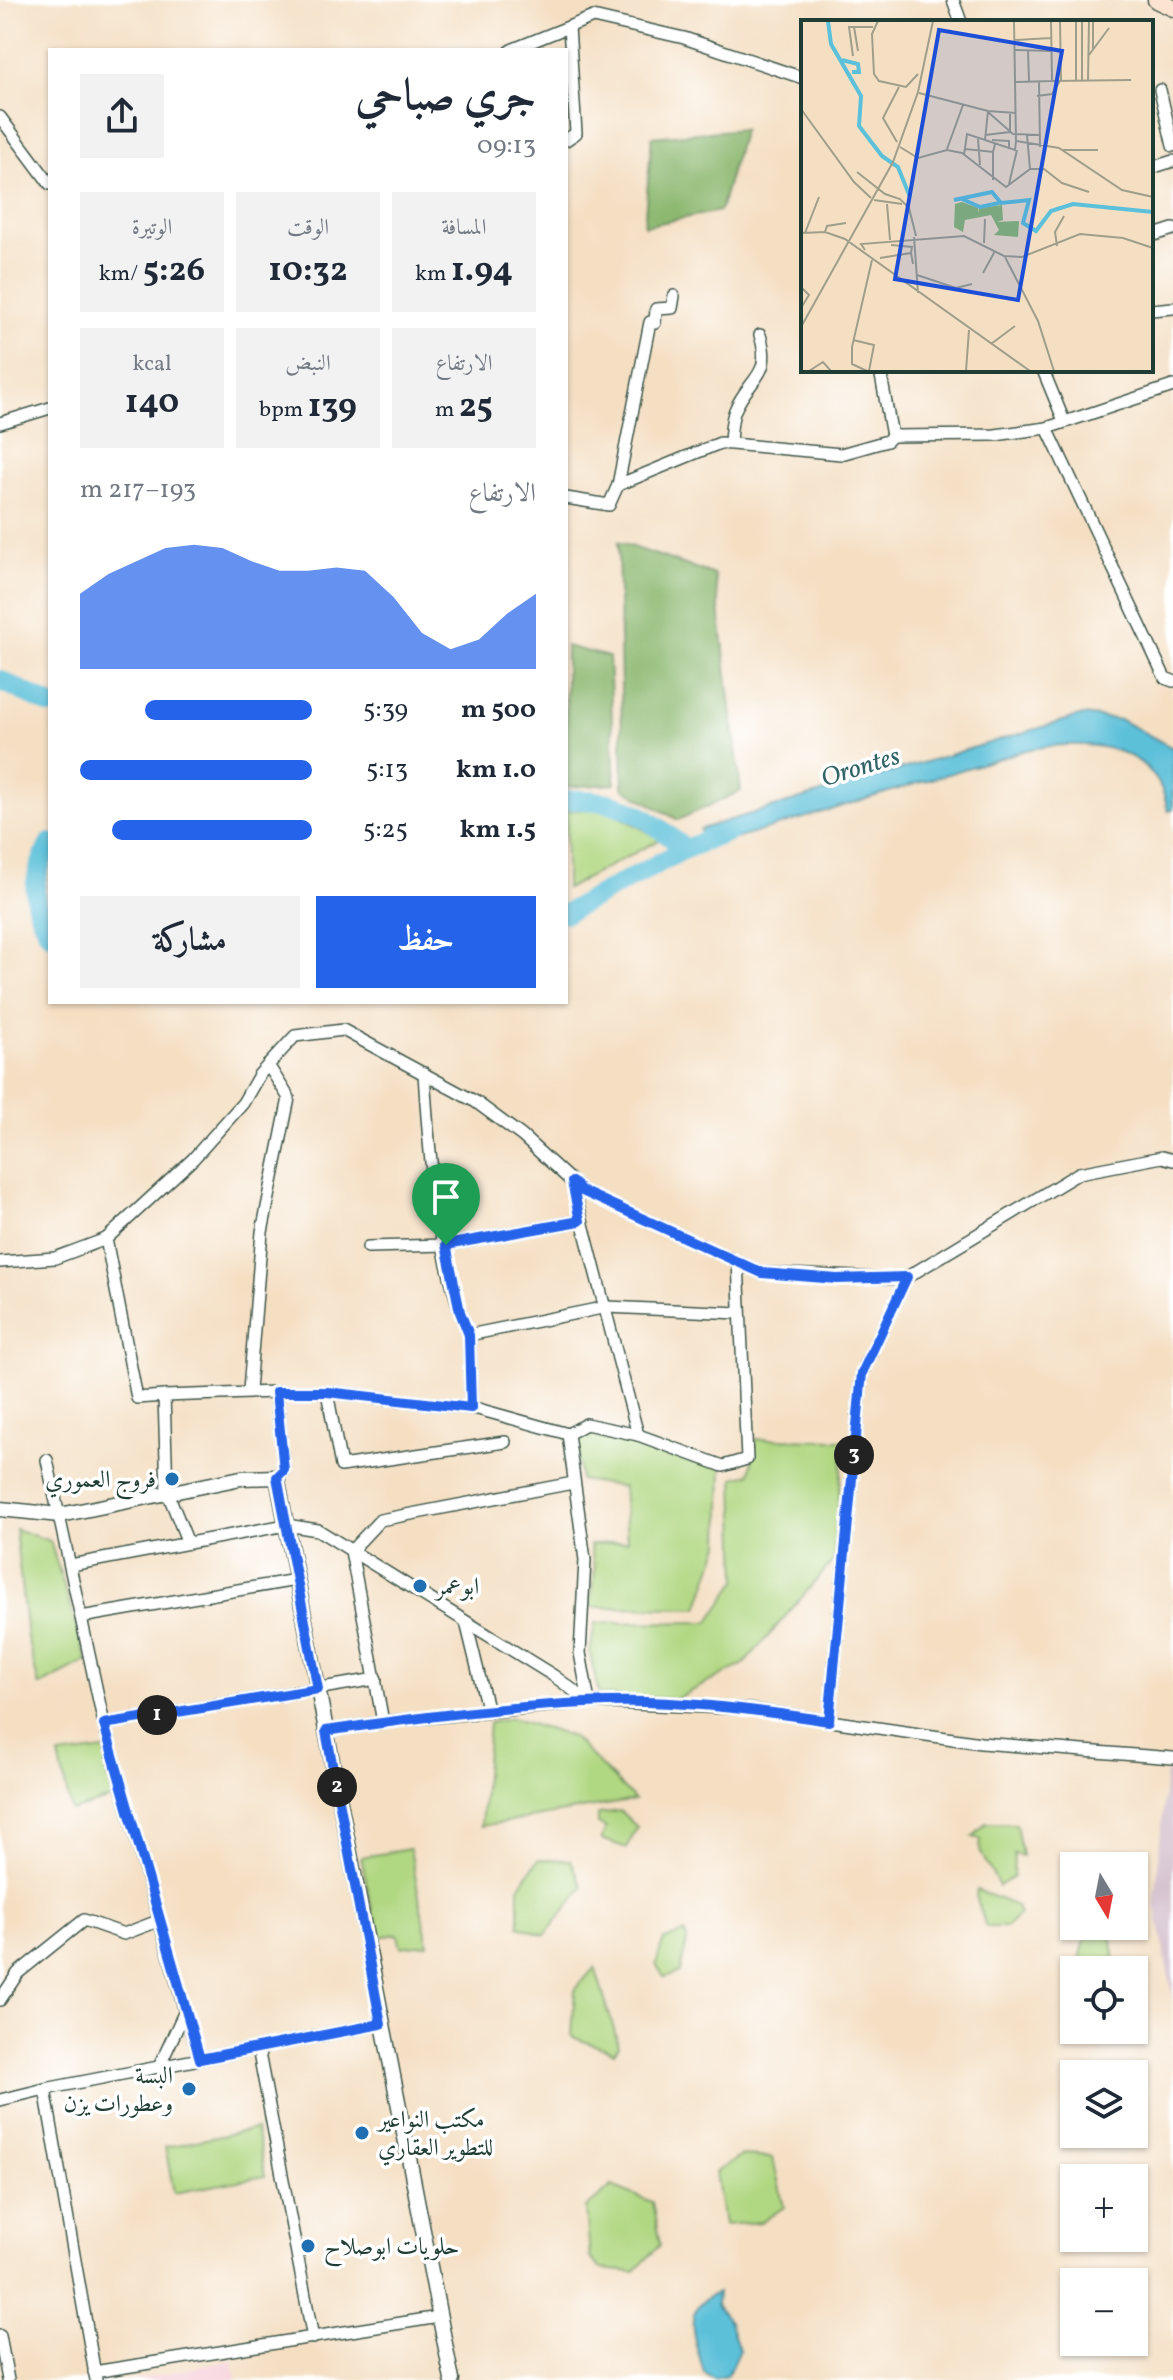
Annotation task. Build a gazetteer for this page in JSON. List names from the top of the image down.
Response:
{
  "water": ["Orontes"],
  "places": [
    "فروج العموري",
    "ابوعمر",
    "البسة وعطورات يزن",
    "مكتب النواعير للتطوير العقاري",
    "حلويات ابوصلاح"
  ],
  "north": "bottom",
  "page": {
    "heading": ["جري صباحي", "09:13"],
    "stats": [
      ["المسافة", "1.94 km"],
      ["الوقت", "10:32"],
      ["الوتيرة", "5:26 /km"],
      ["الارتفاع", "25 m"],
      ["النبض", "139 bpm"],
      ["kcal", "140"]
    ],
    "chart": ["الارتفاع", "193–217 m"],
    "list": [
      {
        "name": "500 m",
        "note": "5:39"
      },
      {
        "name": "1.0 km",
        "note": "5:13"
      },
      {
        "name": "1.5 km",
        "note": "5:25"
      }
    ],
    "buttons": ["حفظ", "مشاركة"],
    "pins": ["3", "1", "2"],
    "map_buttons": ["+", "−"]
  }
}
